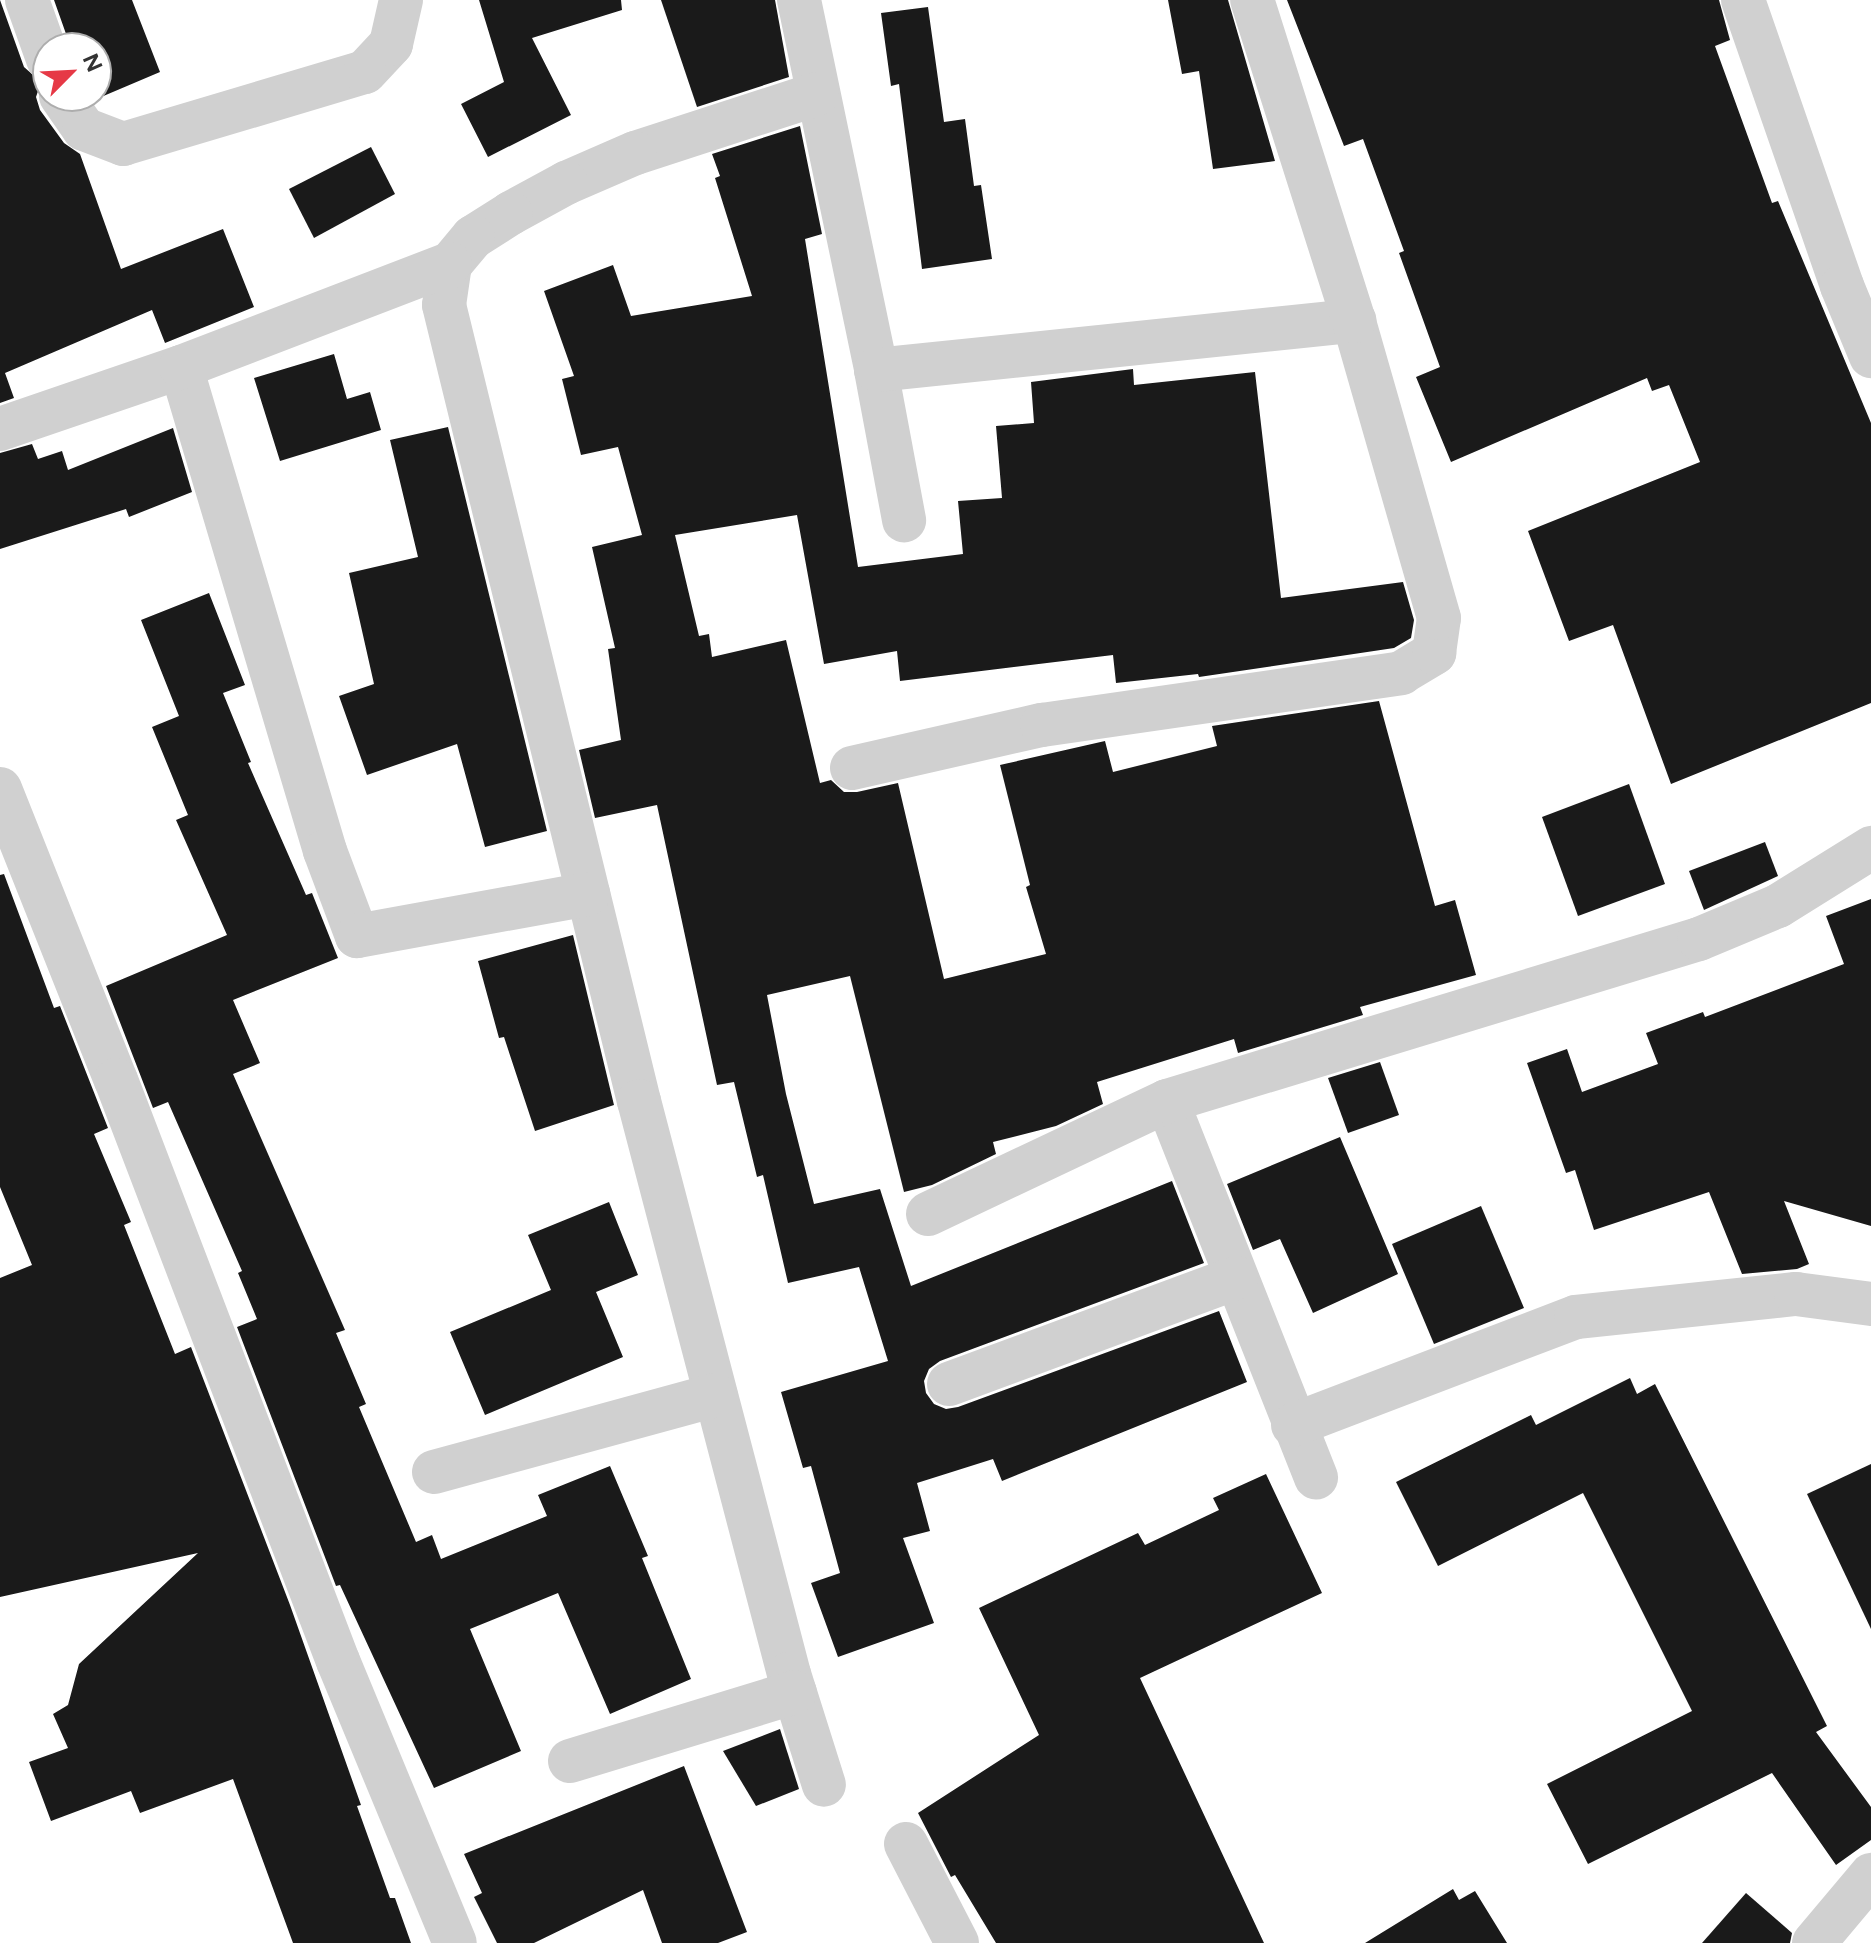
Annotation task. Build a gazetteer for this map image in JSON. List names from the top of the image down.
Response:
{
  "north": "top right"
}
